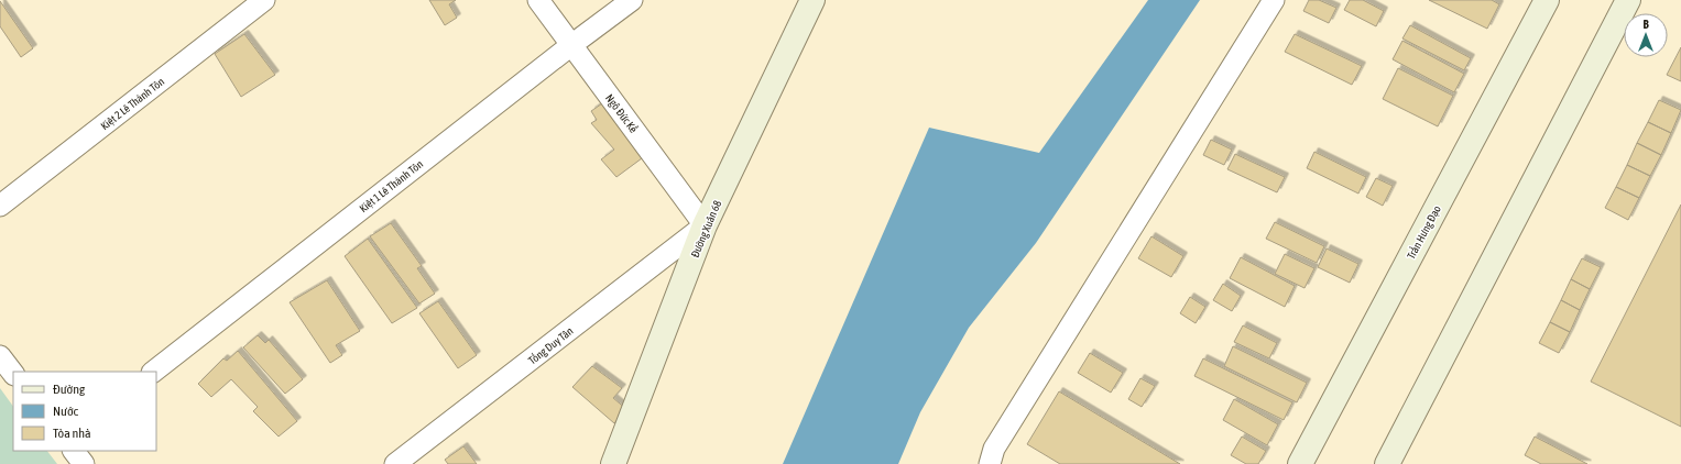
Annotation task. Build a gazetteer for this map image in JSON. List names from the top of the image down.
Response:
{
  "streets": {
    "main road": ["Đường Xuân 68", "Trần Hưng Đạo"],
    "street": [
      "Kiệt 2 Lê Thánh Tôn",
      "Ngô Đức Kế",
      "Kiệt 1 Lê Thánh Tôn",
      "Tống Duy Tân"
    ]
  },
  "crossings": [
    ["Ngô Đức Kế", "Kiệt 1 Lê Thánh Tôn"],
    ["Ngô Đức Kế", "Đường Xuân 68"],
    ["Ngô Đức Kế", "Tống Duy Tân"],
    ["Đường Xuân 68", "Tống Duy Tân"]
  ],
  "legend": ["Đường", "Nước", "Tòa nhà"],
  "north": "top"
}
